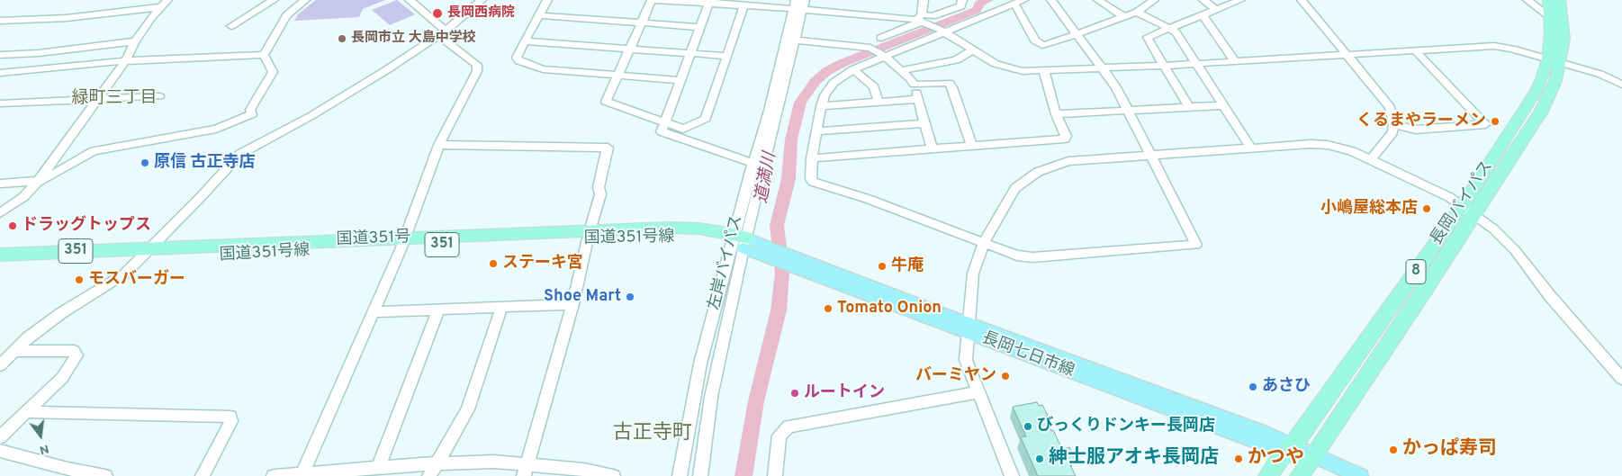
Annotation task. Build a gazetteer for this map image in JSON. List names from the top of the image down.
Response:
{
  "streets": {
    "highway": [
      "長岡バイパス",
      "国道351号線",
      "351",
      "8"
    ],
    "main road": ["長岡七日市線"],
    "street": ["左岸バイパス"]
  },
  "crossings": [
    ["長岡バイパス", "長岡七日市線"],
    ["国道351号線", "351"],
    ["国道351号線", "左岸バイパス"],
    ["国道351号線", "長岡七日市線"],
    ["左岸バイパス", "長岡七日市線"]
  ],
  "districts": ["緑町三丁目", "古正寺町"],
  "water": ["道満川"],
  "places": [
    "長岡西病院",
    "長岡市立 大島中学校",
    "くるまやラーメン",
    "原信 古正寺店",
    "小嶋屋総本店",
    "ドラッグトップス",
    "ステーキ宮",
    "牛庵",
    "モスバーガー",
    "Shoe Mart",
    "Tomato Onion",
    "バーミヤン",
    "あさひ",
    "ルートイン",
    "びっくりドンキー長岡店",
    "かっぱ寿司",
    "紳士服アオキ長岡店",
    "かつや"
  ],
  "north": "bottom"
}
